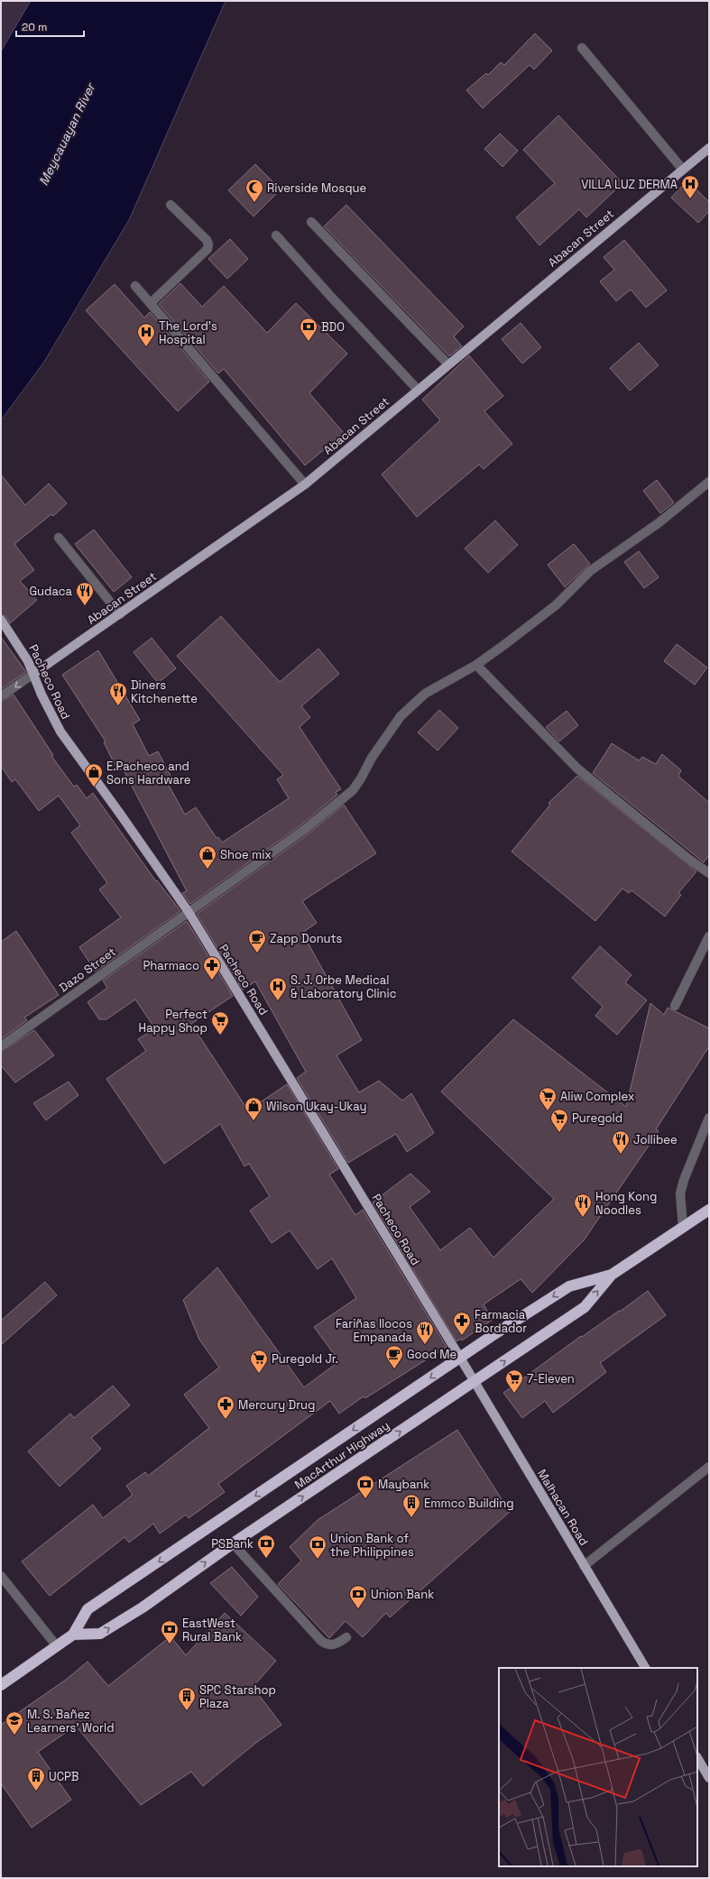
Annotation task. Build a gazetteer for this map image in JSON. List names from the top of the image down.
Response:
{
  "streets": {
    "highway": ["MacArthur Highway"],
    "main road": ["Abacan Street", "Pacheco Road", "Malhacan Road"],
    "street": ["Dazo Street"]
  },
  "crossings": [
    ["Abacan Street", "Pacheco Road"],
    ["Pacheco Road", "Dazo Street"],
    ["Pacheco Road", "MacArthur Highway"],
    ["Pacheco Road", "Malhacan Road"],
    ["MacArthur Highway", "Malhacan Road"]
  ],
  "water": ["Meycauayan River"],
  "places": {
    "hospital": ["VILLA LUZ DERMA", "The Lord's Hospital", "S. J. Orbe Medical & Laboratory Clinic"],
    "mosque": ["Riverside Mosque"],
    "bank": [
      "BDO",
      "Maybank",
      "PSBank",
      "Union Bank of the Philippines",
      "Union Bank",
      "EastWest Rural Bank"
    ],
    "restaurant": [
      "Gudaca",
      "Diners Kitchenette",
      "Jollibee",
      "Hong Kong Noodles",
      "Fariñas Ilocos Empanada"
    ],
    "shop": ["E.Pacheco and Sons Hardware", "Shoe mix", "Wilson Ukay-Ukay"],
    "cafe": ["Zapp Donuts", "Good Me"],
    "pharmacy": ["Pharmaco", "Farmacia Bordador", "Mercury Drug"],
    "supermarket": [
      "Perfect Happy Shop",
      "Aliw Complex",
      "Puregold",
      "Puregold Jr.",
      "7-Eleven"
    ],
    "building": ["Emmco Building", "SPC Starshop Plaza", "UCPB"],
    "school or university": ["M. S. Bañez Learners' World"]
  },
  "scale_bar": "20 m"
}
